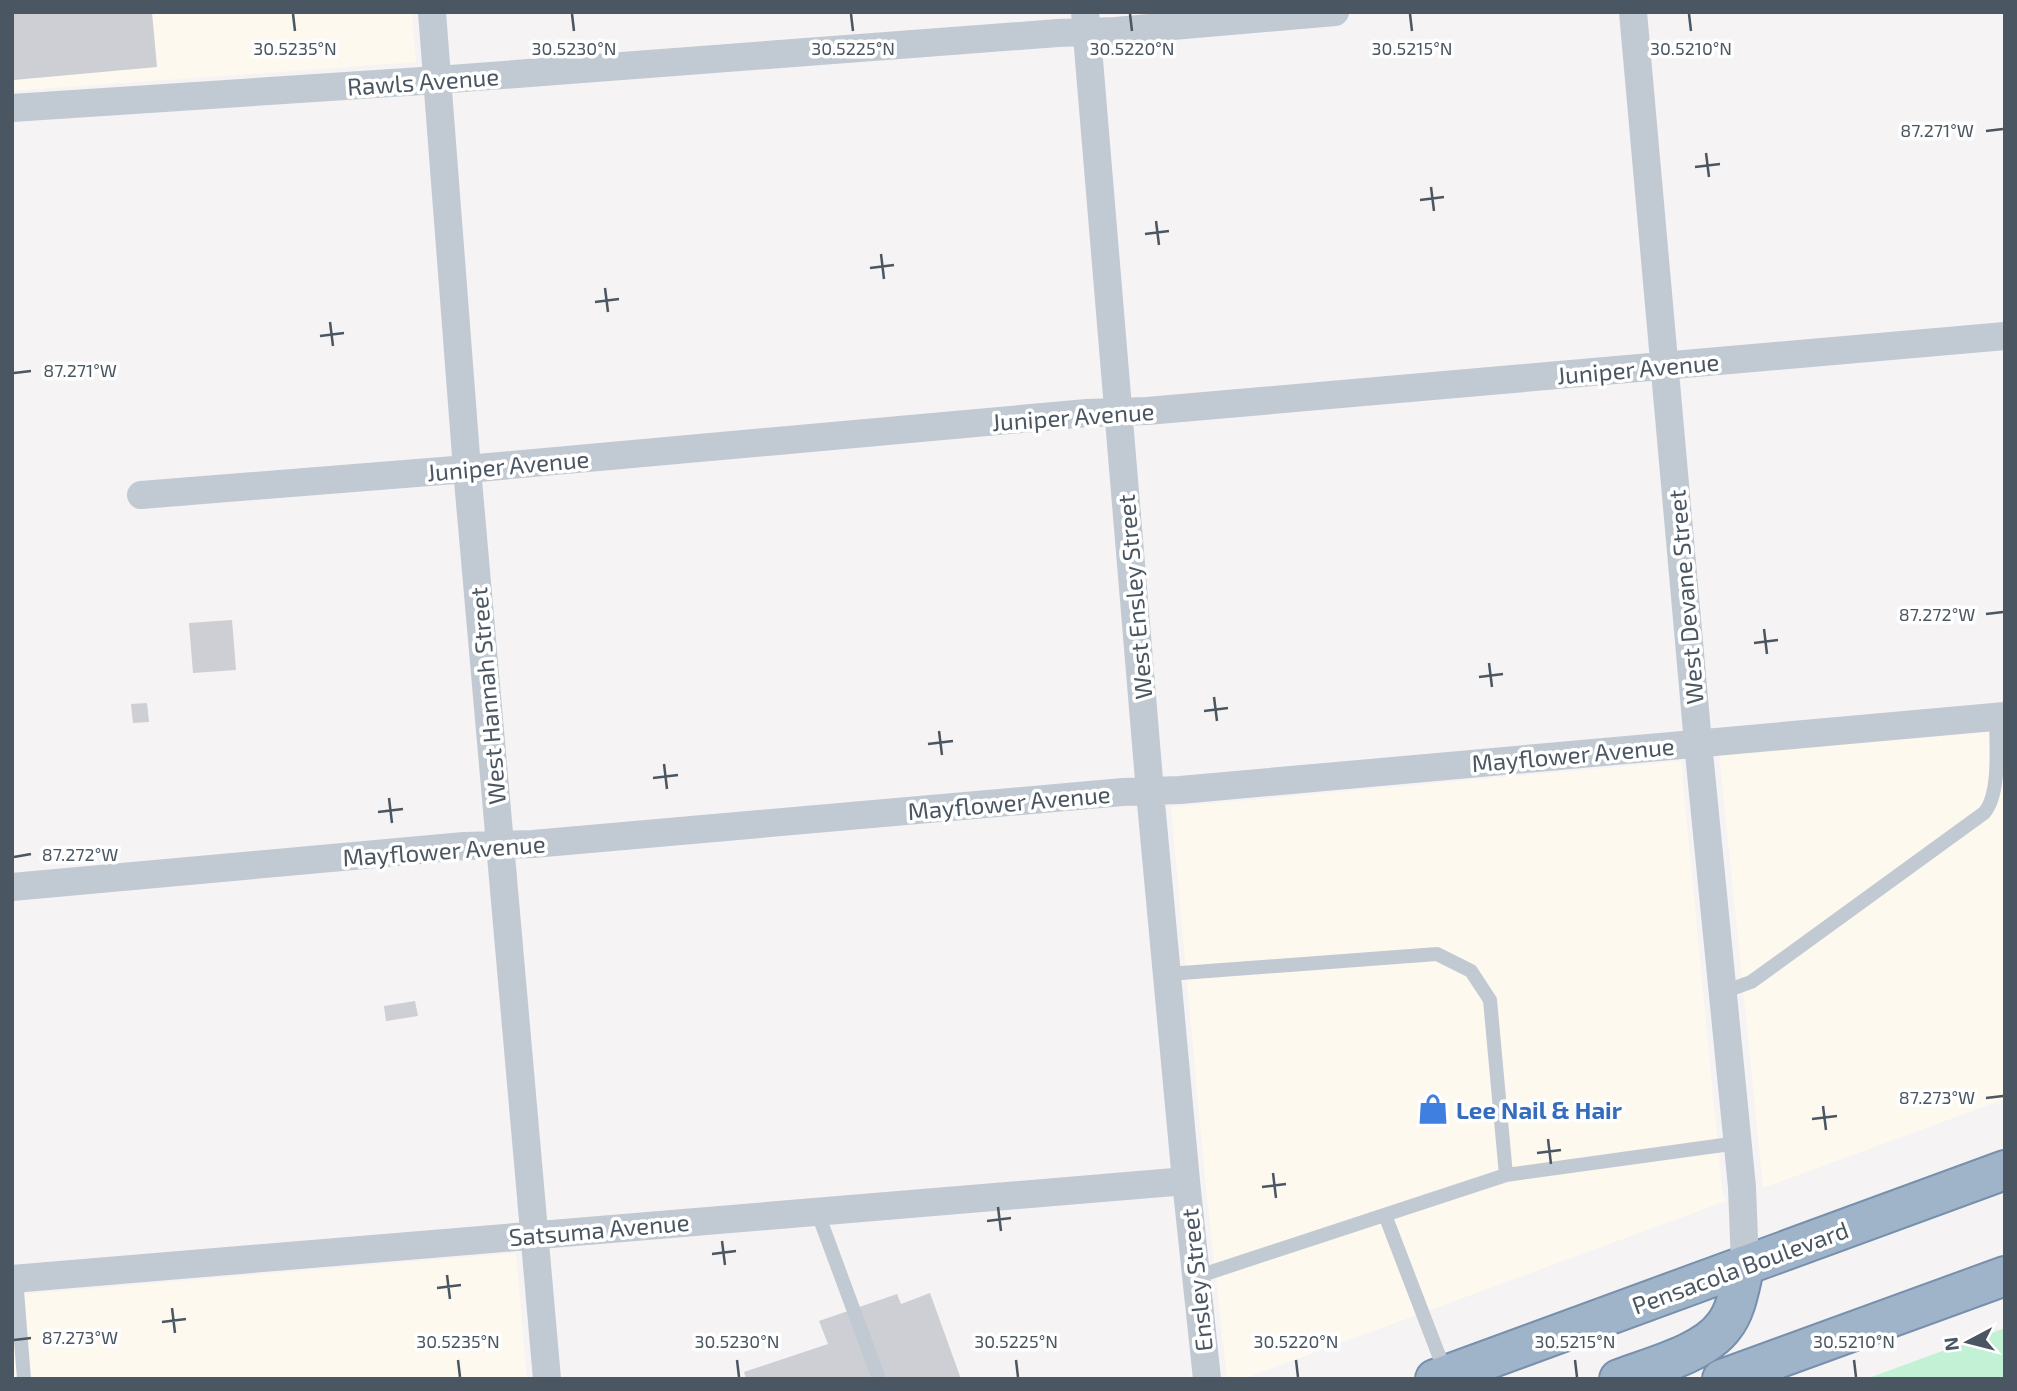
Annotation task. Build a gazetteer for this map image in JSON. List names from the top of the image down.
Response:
{
  "streets": {
    "highway": ["Pensacola Boulevard"],
    "street": [
      "Rawls Avenue",
      "Juniper Avenue",
      "West Ensley Street",
      "West Devane Street",
      "West Hannah Street",
      "Mayflower Avenue",
      "Satsuma Avenue",
      "Ensley Street"
    ]
  },
  "crossings": [
    ["Rawls Avenue", "West Ensley Street"],
    ["Rawls Avenue", "West Hannah Street"],
    ["Juniper Avenue", "West Ensley Street"],
    ["Juniper Avenue", "West Devane Street"],
    ["Juniper Avenue", "West Hannah Street"],
    ["West Ensley Street", "Mayflower Avenue"],
    ["West Ensley Street", "Satsuma Avenue"],
    ["West Ensley Street", "Ensley Street"],
    ["West Devane Street", "Mayflower Avenue"],
    ["West Devane Street", "Pensacola Boulevard"],
    ["West Hannah Street", "Mayflower Avenue"],
    ["West Hannah Street", "Satsuma Avenue"],
    ["Satsuma Avenue", "Ensley Street"]
  ],
  "places": {
    "shop": ["Lee Nail & Hair"]
  },
  "north": "left",
  "coordinates": [
    "30.5235°N",
    "30.5230°N",
    "30.5225°N",
    "30.5220°N",
    "30.5215°N",
    "30.5210°N",
    "87.271°W",
    "87.272°W",
    "87.273°W"
  ]
}
